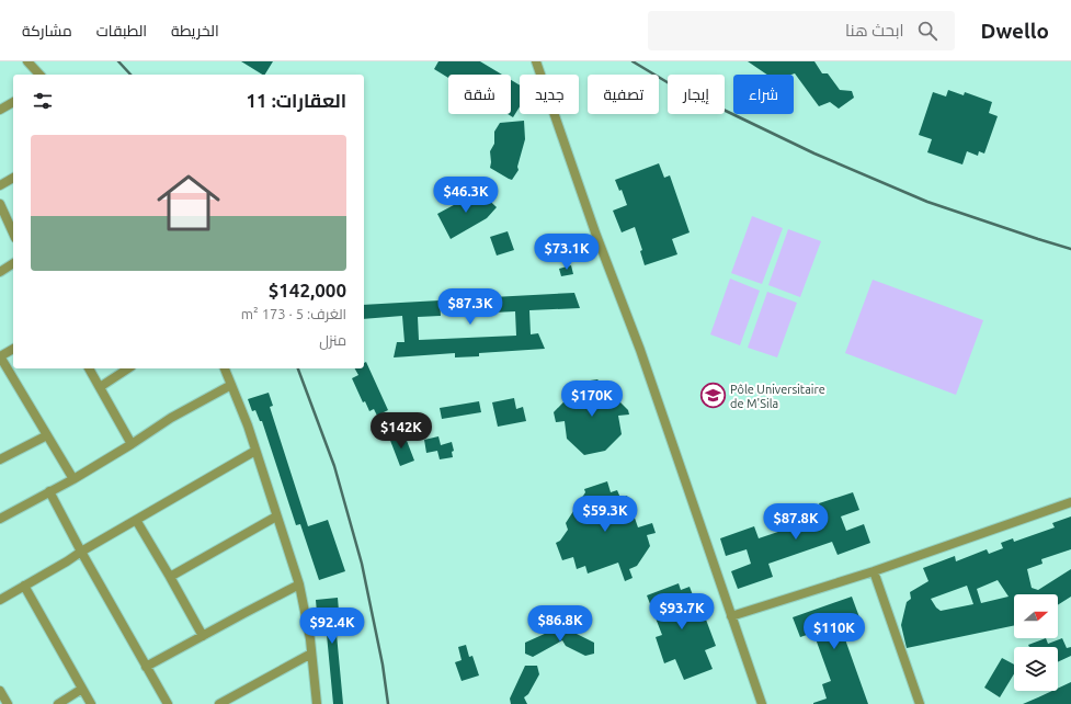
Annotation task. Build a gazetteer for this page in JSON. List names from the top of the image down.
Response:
{
  "places": {
    "school or university": ["Pôle Universitaire de M'Sila"]
  },
  "north": "right",
  "page": {
    "header": "Dwello",
    "search": "ابحث هنا",
    "nav": ["الخريطة", "الطبقات", "مشاركة"],
    "chip": [
      "شراء",
      "إيجار",
      "تصفية",
      "جديد",
      "شقة"
    ],
    "heading": "العقارات: 11",
    "list": [
      {
        "name": "$142,000",
        "note": "الغرف: 5 · 173 m² · منزل"
      }
    ],
    "price": [
      "$46.3K",
      "$73.1K",
      "$87.3K",
      "$170K",
      "$142K",
      "$59.3K",
      "$87.8K",
      "$93.7K",
      "$86.8K",
      "$92.4K",
      "$110K"
    ]
  }
}
